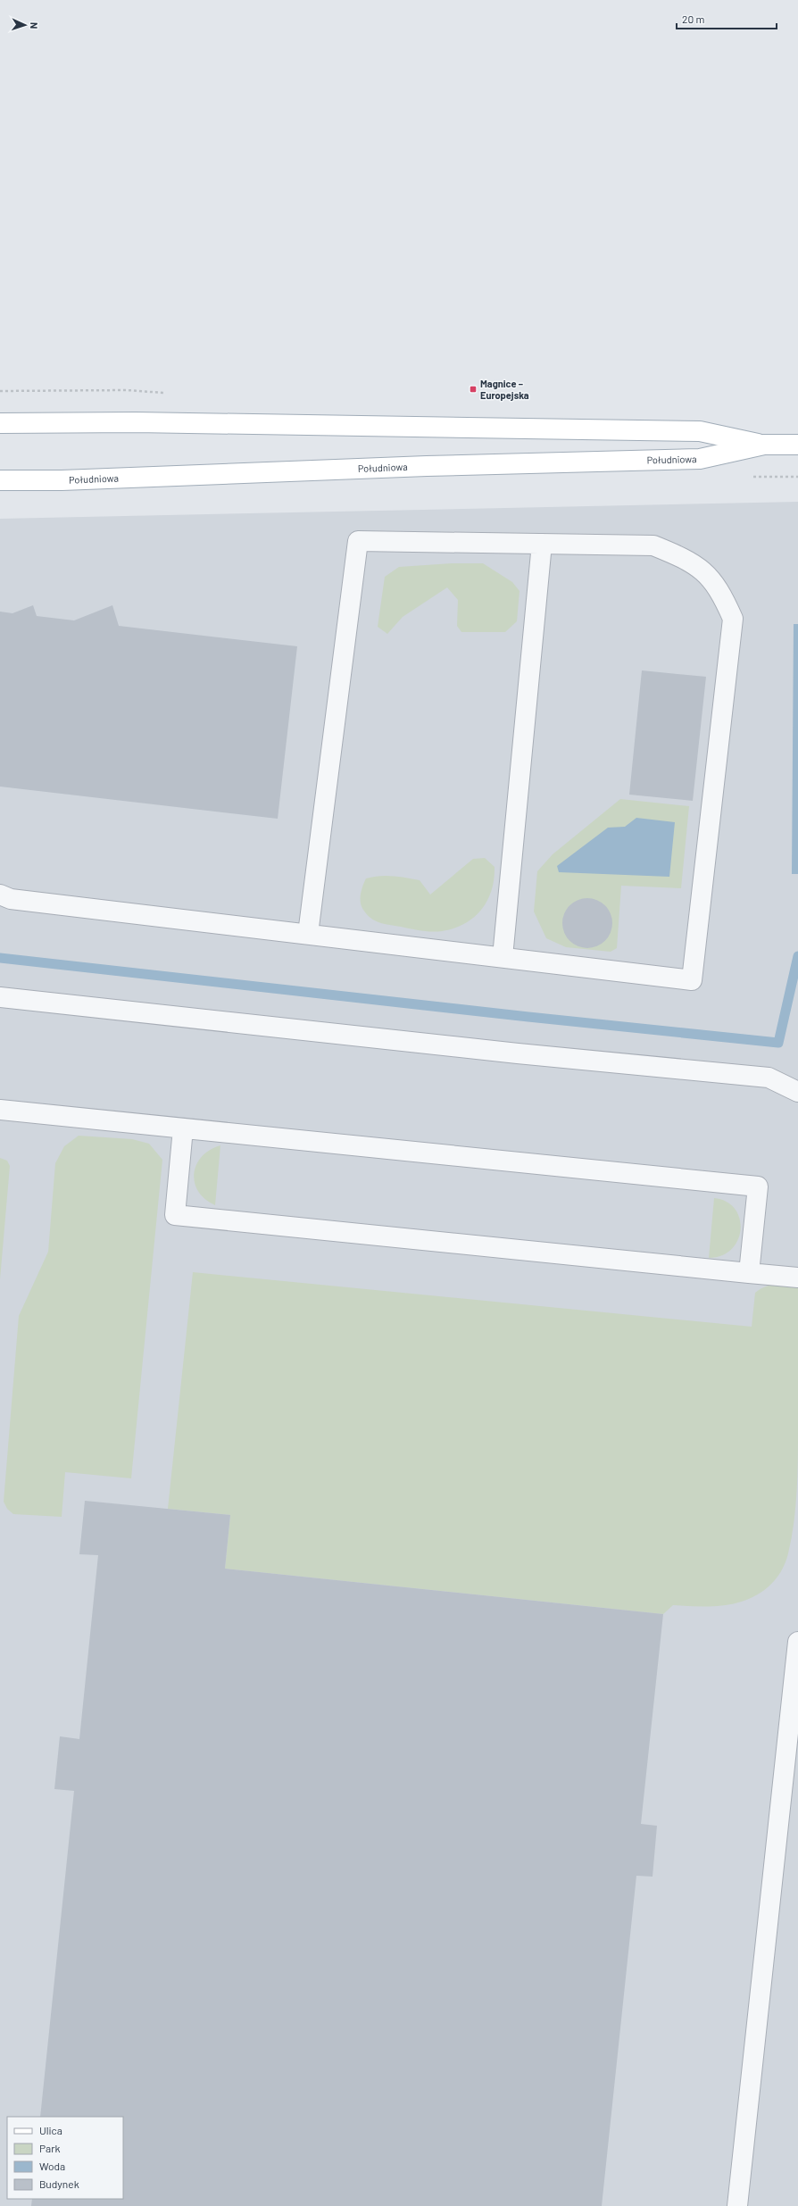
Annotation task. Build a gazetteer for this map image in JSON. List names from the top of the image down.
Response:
{
  "streets": {
    "main road": ["Południowa"]
  },
  "places": {
    "transit": ["Magnice – Europejska"]
  },
  "legend": [
    "Ulica",
    "Park",
    "Woda",
    "Budynek"
  ],
  "scale_bar": "20 m",
  "north": "right"
}
